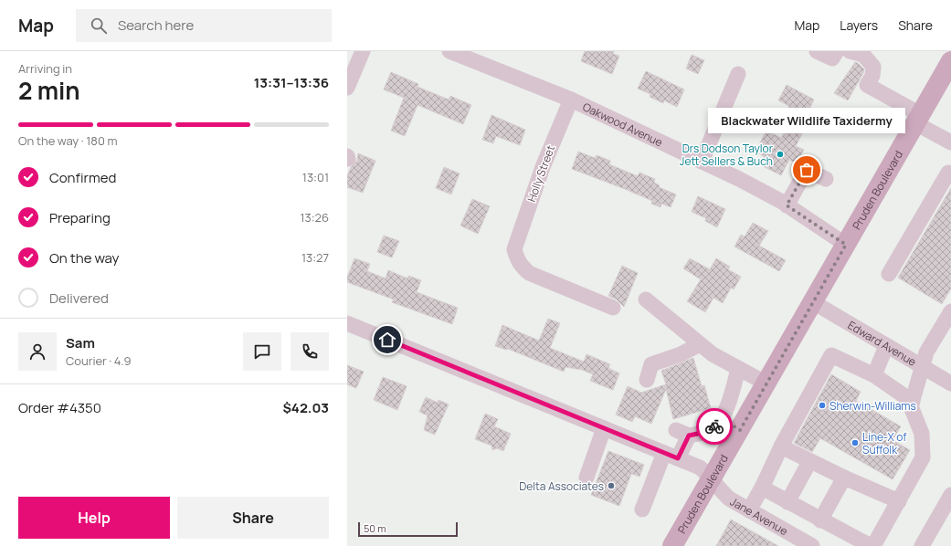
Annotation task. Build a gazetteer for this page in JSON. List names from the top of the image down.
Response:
{
  "streets": {
    "main road": ["Pruden Boulevard"],
    "street": [
      "Oakwood Avenue",
      "Holly Street",
      "Edward Avenue",
      "Jane Avenue"
    ]
  },
  "crossings": [
    ["Oakwood Avenue", "Holly Street"],
    ["Oakwood Avenue", "Pruden Boulevard"],
    ["Pruden Boulevard", "Edward Avenue"],
    ["Pruden Boulevard", "Jane Avenue"]
  ],
  "places": [
    "Drs Dodson Taylor Jett Sellers & Buch",
    "Blackwater Wildlife Taxidermy",
    "Sherwin-Williams",
    "Line-X of Suffolk",
    "Delta Associates"
  ],
  "scale_bar": "50 m",
  "page": {
    "header": "Map",
    "search": "Search here",
    "nav": ["Map", "Layers", "Share"],
    "heading": ["2 min", "Arriving in", "13:31–13:36"],
    "panel": [
      "Sam",
      "Courier · 4.9",
      "Order #4350",
      "$42.03"
    ],
    "bubble": "Blackwater Wildlife Taxidermy",
    "bar": "On the way · 180 m",
    "list": [
      ["Confirmed", "13:01"],
      ["Preparing", "13:26"],
      ["On the way", "13:27"],
      "Delivered"
    ],
    "buttons": ["Help", "Share"],
    "scale": "50 m"
  }
}
